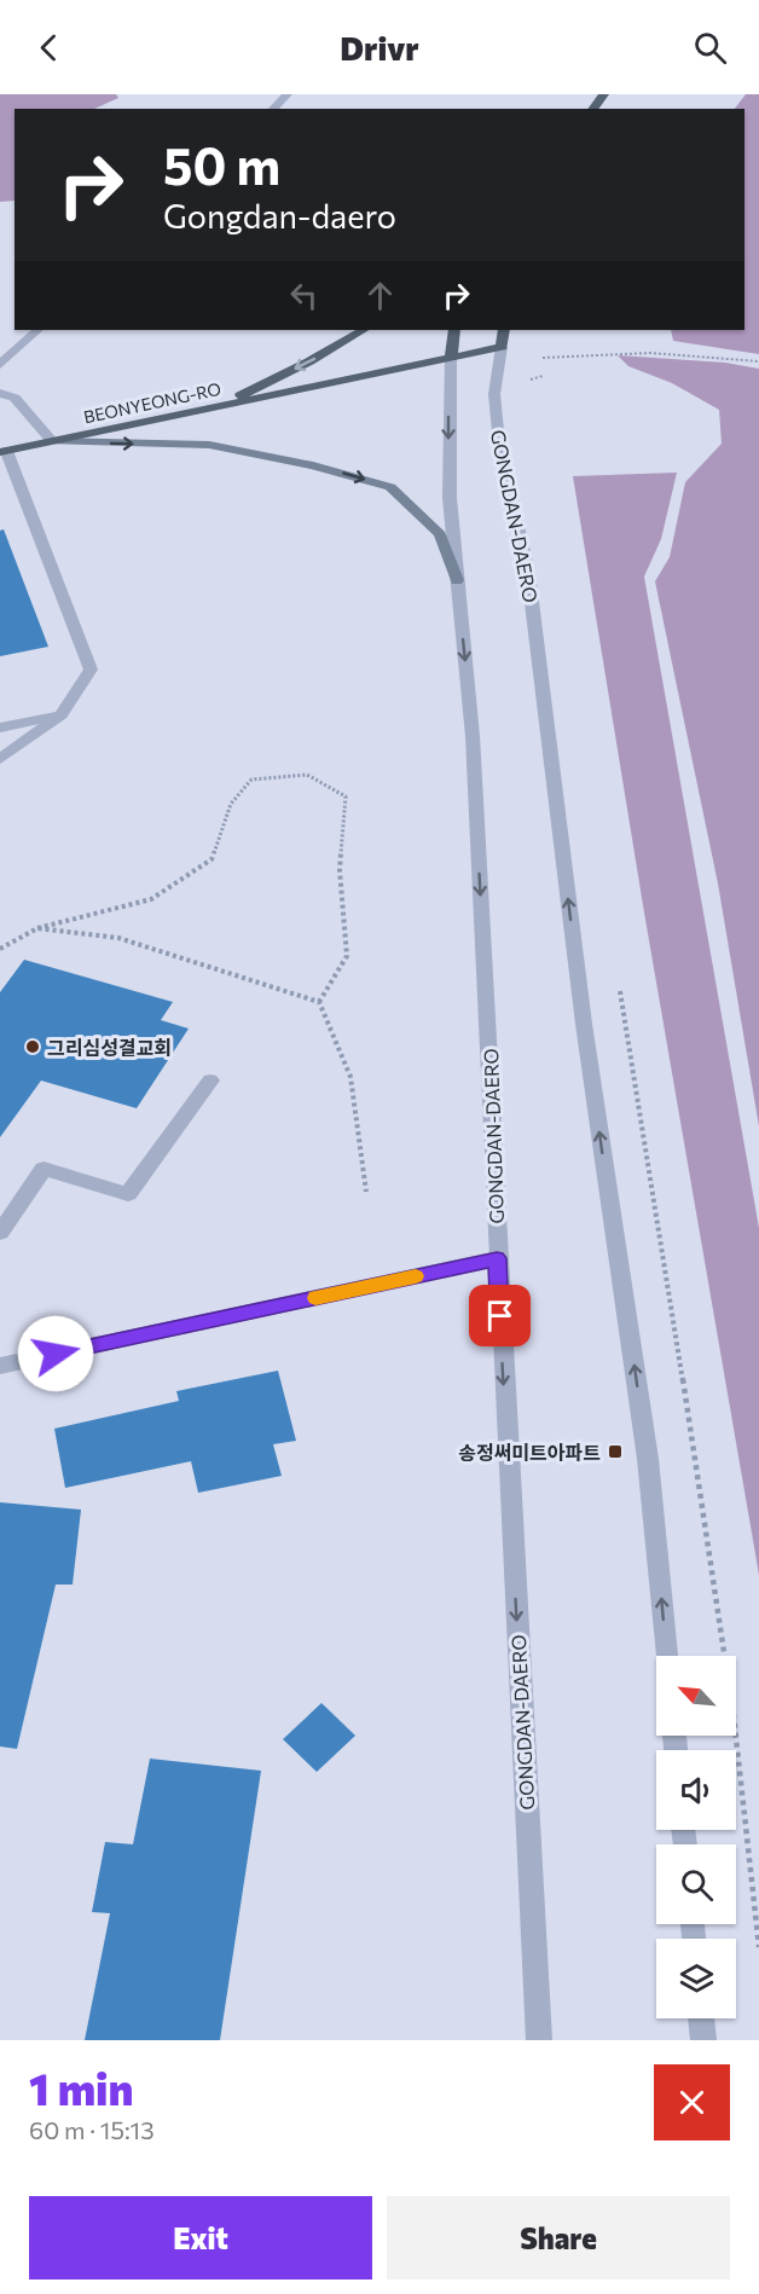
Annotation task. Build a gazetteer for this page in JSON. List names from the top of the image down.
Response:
{
  "streets": {
    "main road": ["BEONYEONG-RO"],
    "street": ["GONGDAN-DAERO"]
  },
  "crossings": [
    ["BEONYEONG-RO", "GONGDAN-DAERO"]
  ],
  "places": {
    "other": ["그리심성결교회"],
    "transit": ["송정써미트아파트"]
  },
  "north": "top left",
  "page": {
    "header": "Drivr",
    "turn": ["50 m", "Gongdan-daero"],
    "heading": ["1 min", "60 m · 15:13"],
    "buttons": ["Exit", "Share"]
  }
}
